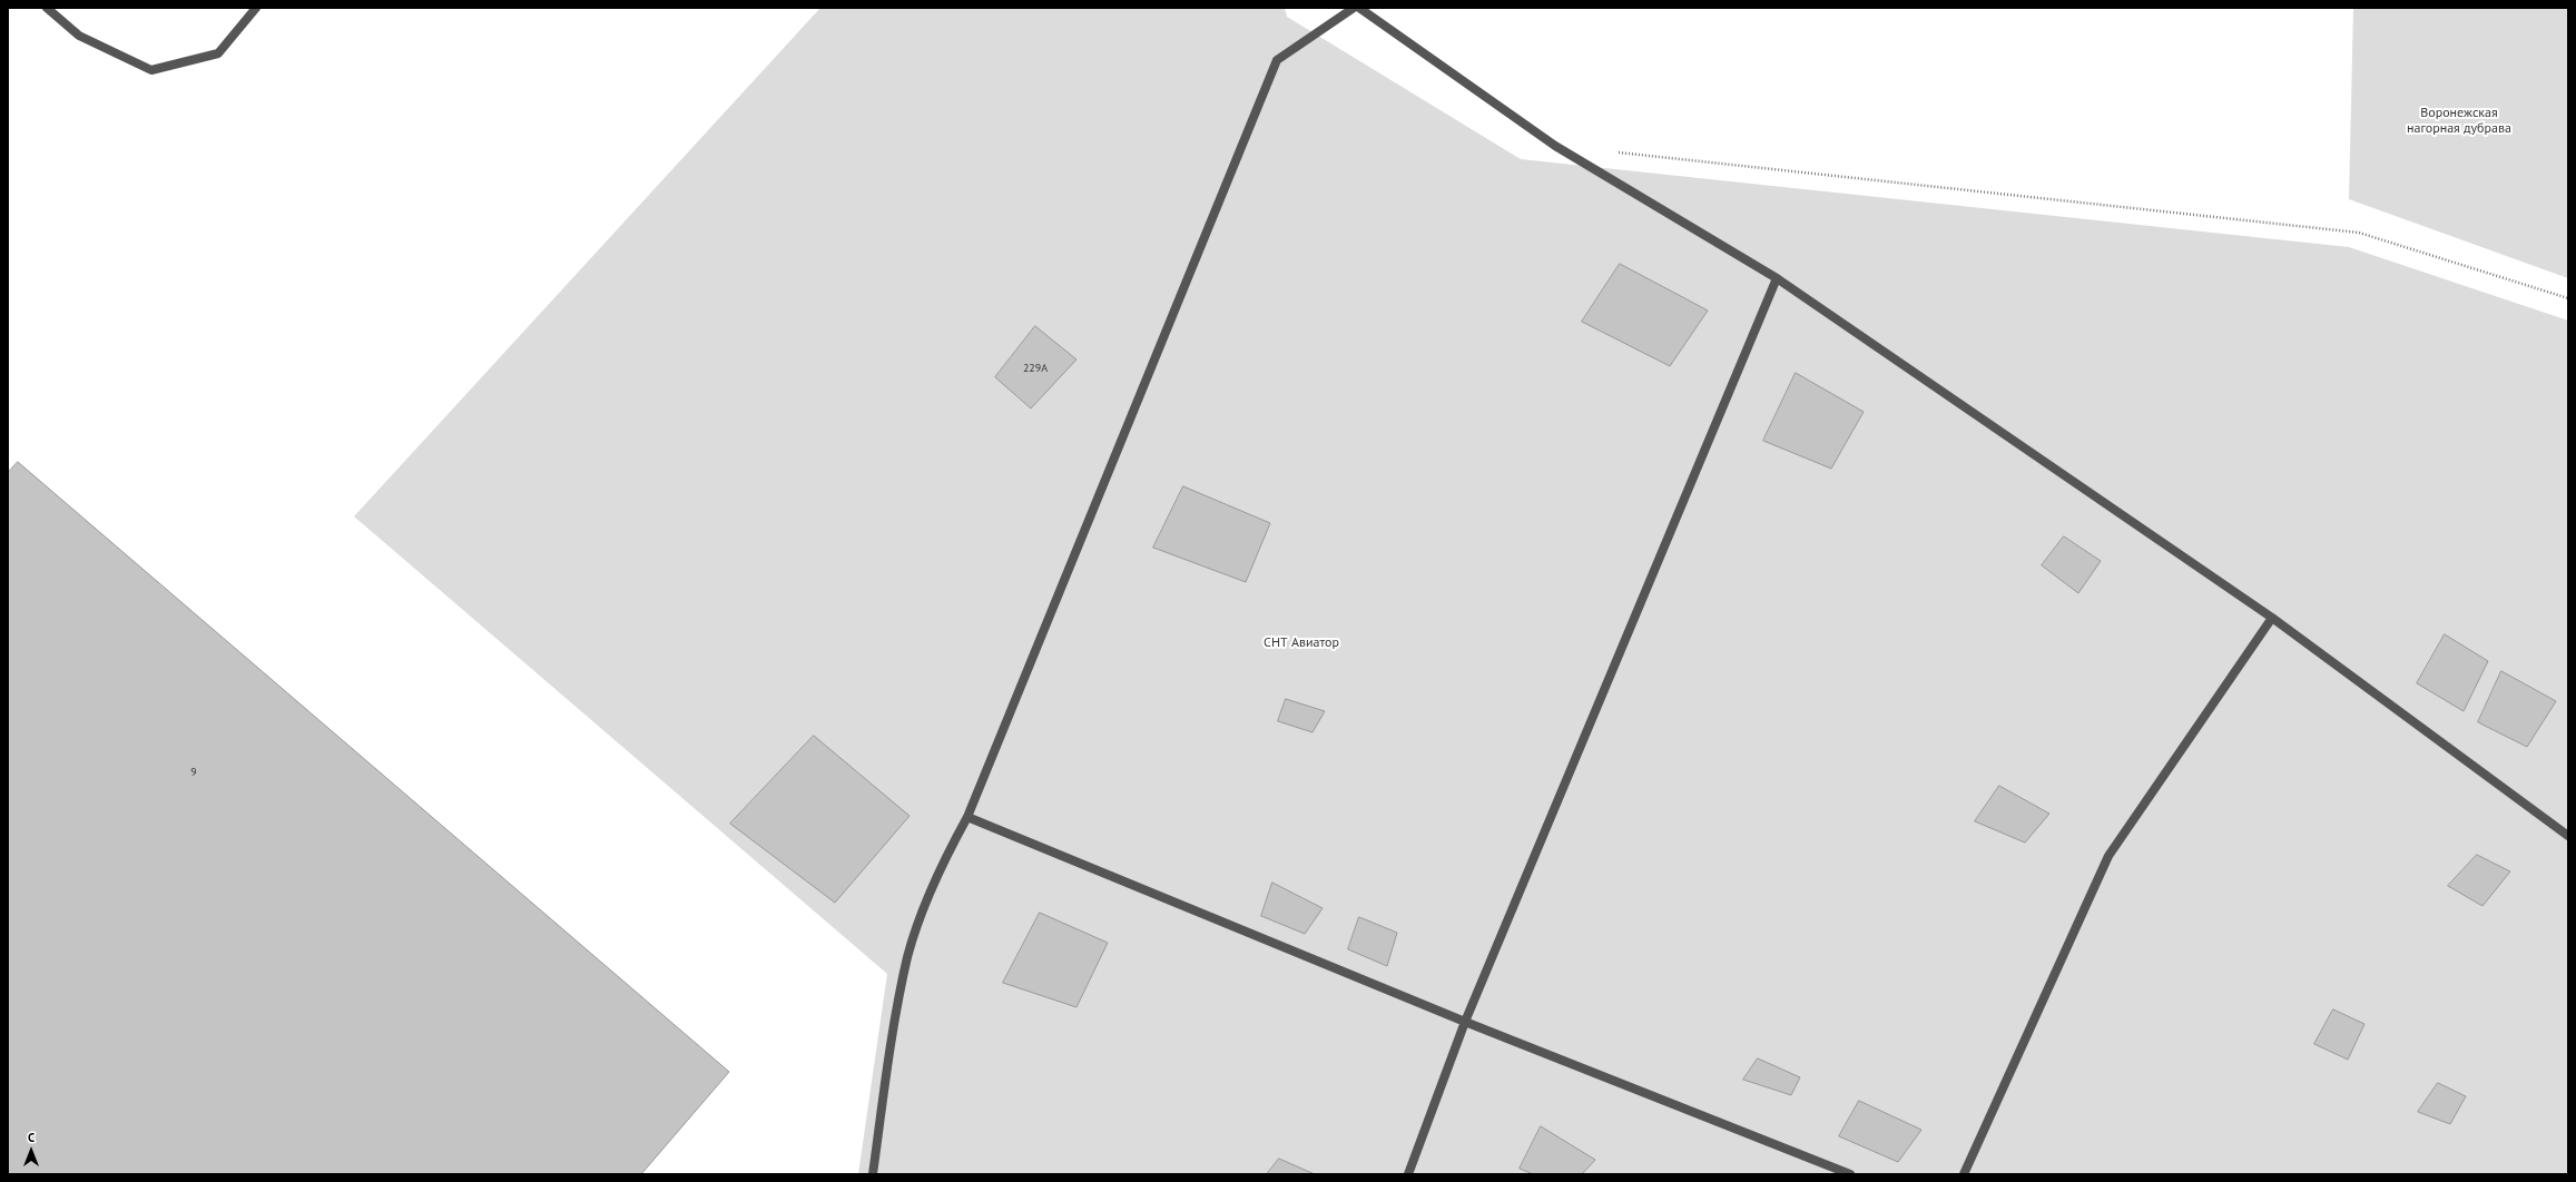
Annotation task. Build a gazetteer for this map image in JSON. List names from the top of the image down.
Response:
{
  "parks": ["Воронежская нагорная дубрава", "СНТ Авиатор"],
  "house_numbers": ["229А", "9"],
  "north": "top"
}
